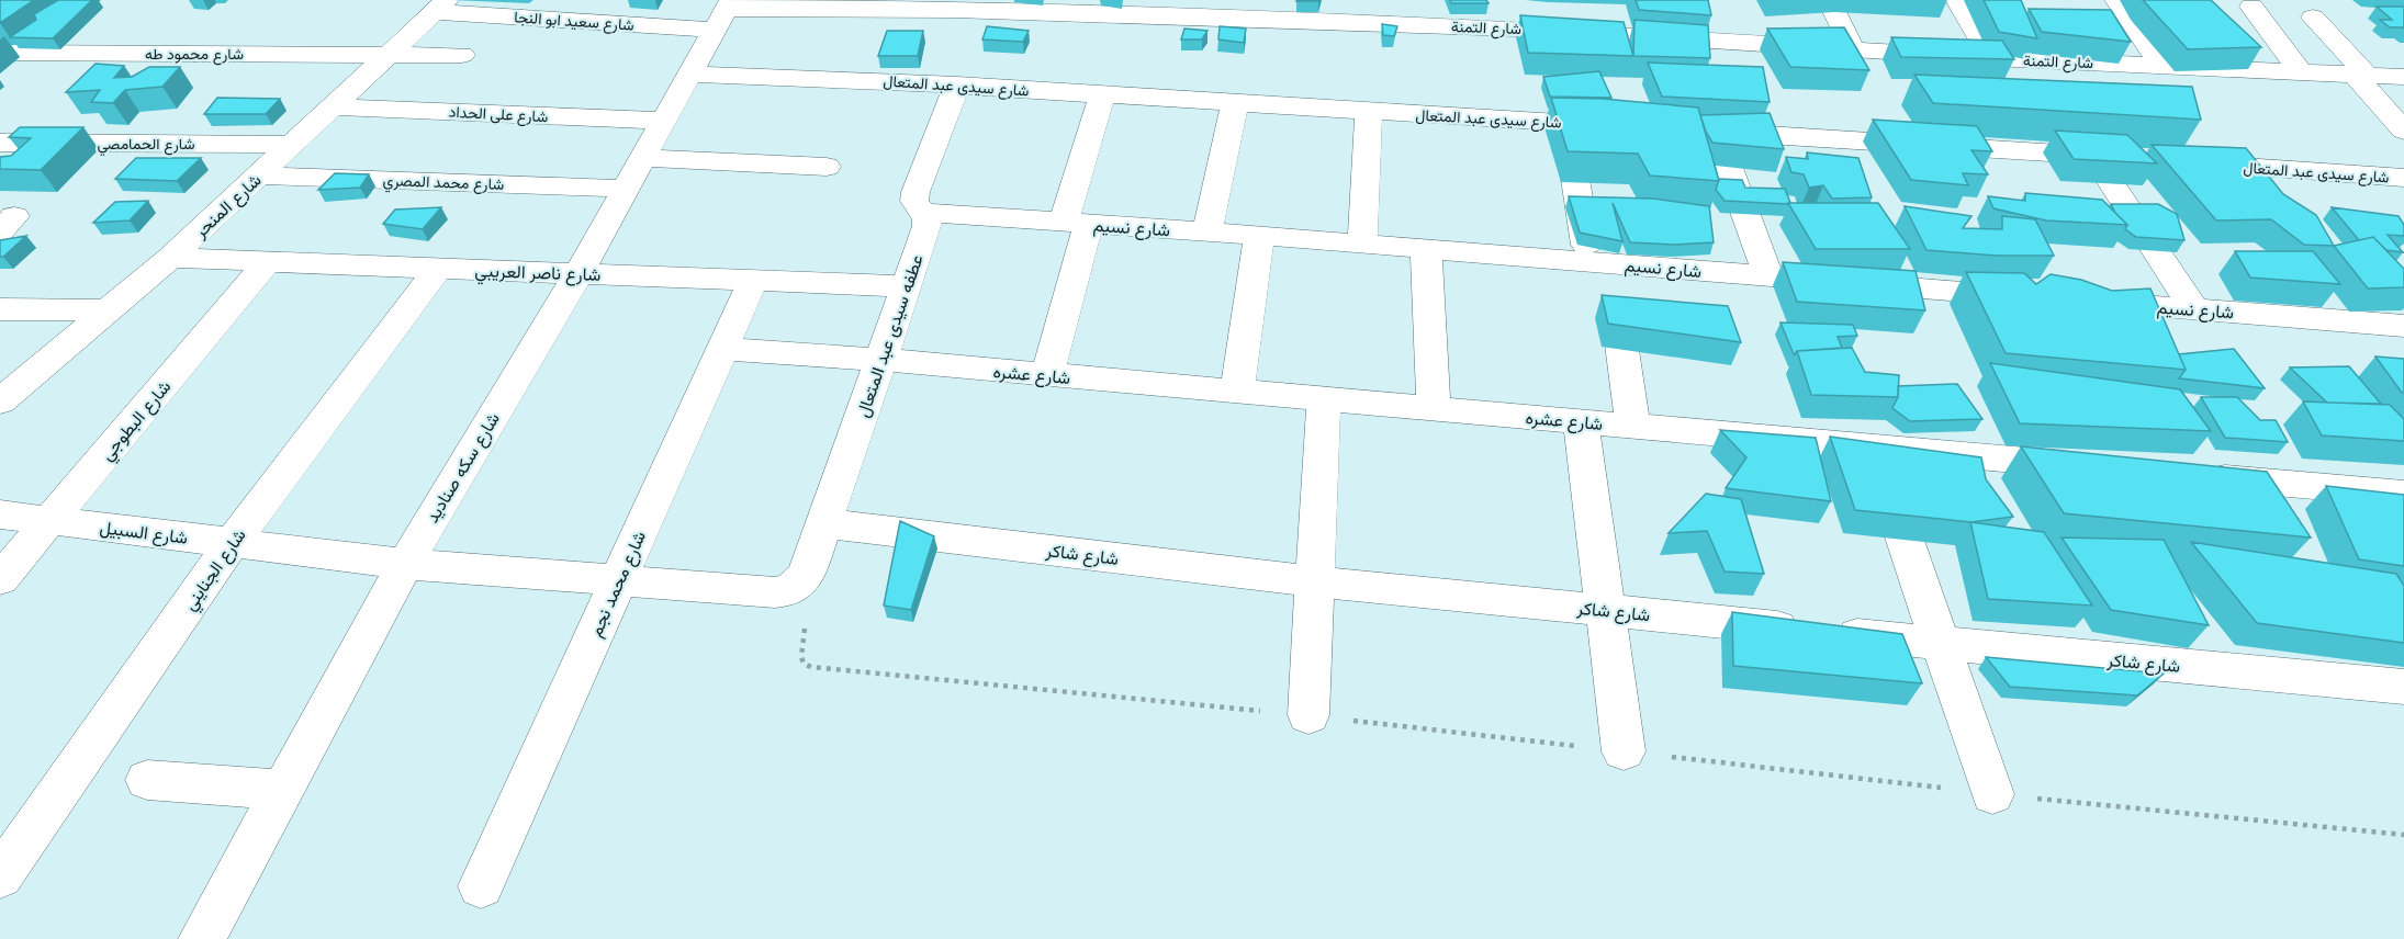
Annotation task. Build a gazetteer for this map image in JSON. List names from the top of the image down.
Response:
{
  "streets": {
    "street": [
      "شارع سعيد ابو النجا",
      "شارع التمنة",
      "شارع محمود طه",
      "شارع سيدى عبد المتعال",
      "شارع على الحداد",
      "شارع الحمامصي",
      "شارع محمد المصري",
      "شارع المنحر",
      "شارع نسيم",
      "شارع ناصر العريبي",
      "عطفه سيدى عبد المتعال",
      "شارع عشره",
      "شارع البطوجي",
      "شارع سكه صناديد",
      "شارع السبيل",
      "شارع شاكر",
      "شارع الجنايني",
      "شارع محمد نجم"
    ]
  },
  "crossings": [
    ["شارع سعيد ابو النجا", "شارع التمنة"],
    ["شارع سعيد ابو النجا", "شارع المنحر"],
    ["شارع سعيد ابو النجا", "شارع سكه صناديد"],
    ["شارع التمنة", "شارع سكه صناديد"],
    ["شارع محمود طه", "شارع المنحر"],
    ["شارع سيدى عبد المتعال", "عطفه سيدى عبد المتعال"],
    ["شارع سيدى عبد المتعال", "شارع سكه صناديد"],
    ["شارع على الحداد", "شارع المنحر"],
    ["شارع على الحداد", "شارع سكه صناديد"],
    ["شارع الحمامصي", "شارع المنحر"],
    ["شارع محمد المصري", "شارع المنحر"],
    ["شارع محمد المصري", "شارع سكه صناديد"],
    ["شارع المنحر", "شارع ناصر العريبي"],
    ["شارع نسيم", "عطفه سيدى عبد المتعال"],
    ["شارع ناصر العريبي", "عطفه سيدى عبد المتعال"],
    ["شارع ناصر العريبي", "شارع البطوجي"],
    ["شارع ناصر العريبي", "شارع سكه صناديد"],
    ["شارع ناصر العريبي", "شارع الجنايني"],
    ["شارع ناصر العريبي", "شارع محمد نجم"],
    ["عطفه سيدى عبد المتعال", "شارع عشره"],
    ["عطفه سيدى عبد المتعال", "شارع السبيل"],
    ["عطفه سيدى عبد المتعال", "شارع شاكر"],
    ["شارع عشره", "شارع محمد نجم"],
    ["شارع البطوجي", "شارع السبيل"],
    ["شارع سكه صناديد", "شارع السبيل"],
    ["شارع السبيل", "شارع الجنايني"],
    ["شارع السبيل", "شارع محمد نجم"]
  ]
}
